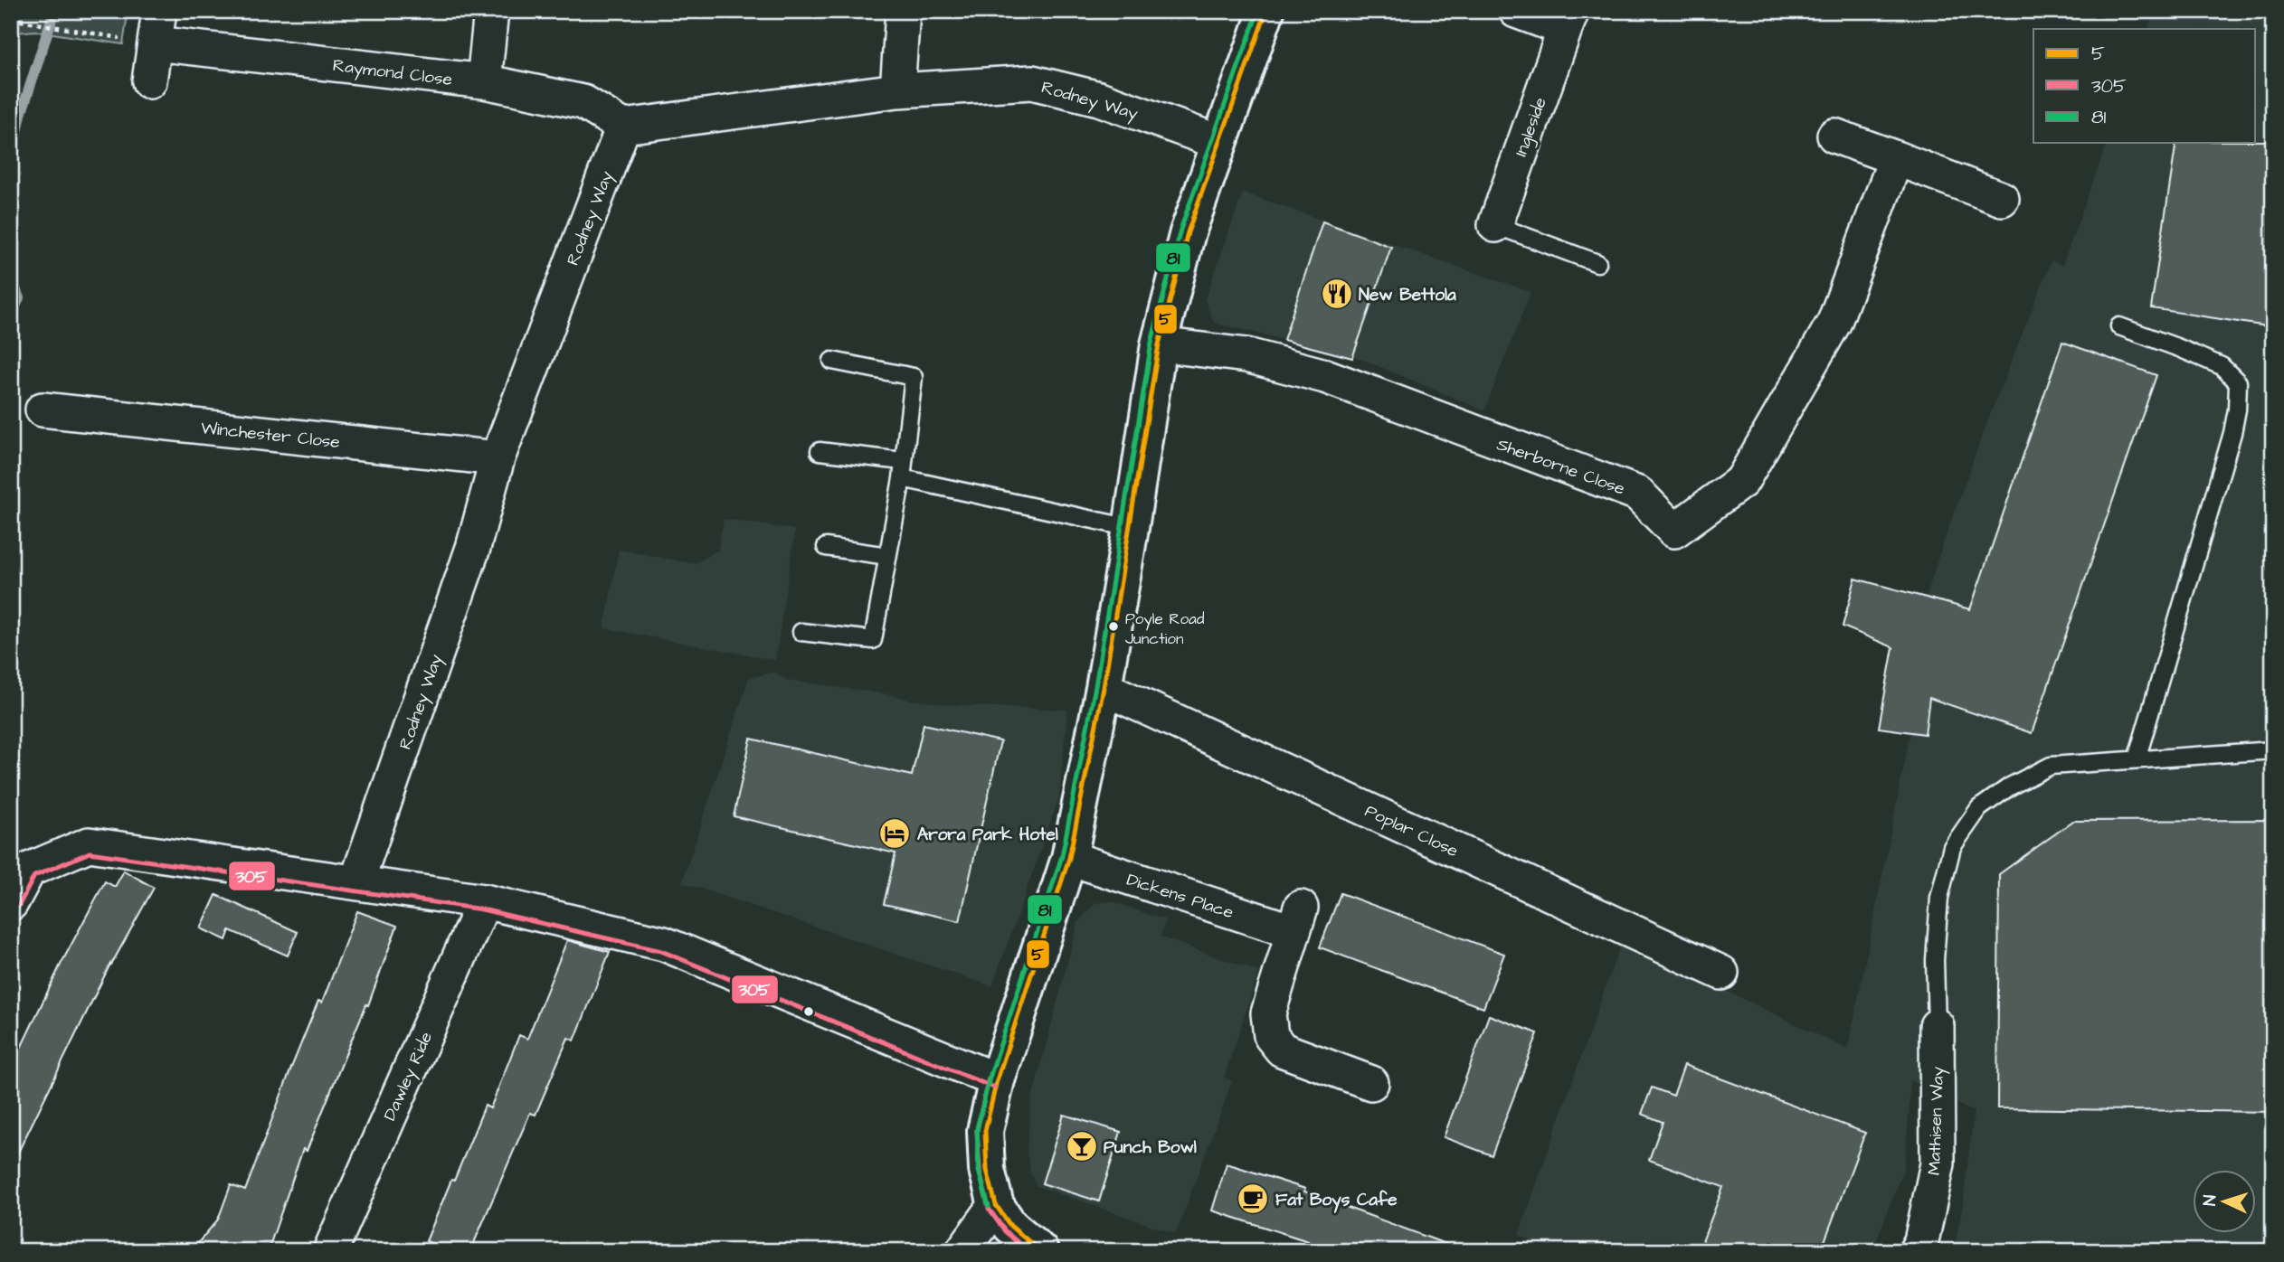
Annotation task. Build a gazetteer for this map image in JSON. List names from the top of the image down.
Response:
{
  "streets": {
    "street": [
      "Raymond Close",
      "Rodney Way",
      "Ingleside",
      "Winchester Close",
      "Sherborne Close",
      "Poplar Close",
      "Dickens Place",
      "Dawley Ride",
      "Mathisen Way"
    ]
  },
  "crossings": [
    ["Raymond Close", "Rodney Way"],
    ["Rodney Way", "Winchester Close"]
  ],
  "places": {
    "restaurant": ["New Bettola"],
    "other": ["Poyle Road Junction"],
    "hotel": ["Arora Park Hotel"],
    "bar": ["Punch Bowl"],
    "cafe": ["Fat Boys Cafe"]
  },
  "lines": ["transit line 5", "transit line 81", "transit line 305"],
  "legend": ["5", "305", "81"],
  "north": "left"
}
